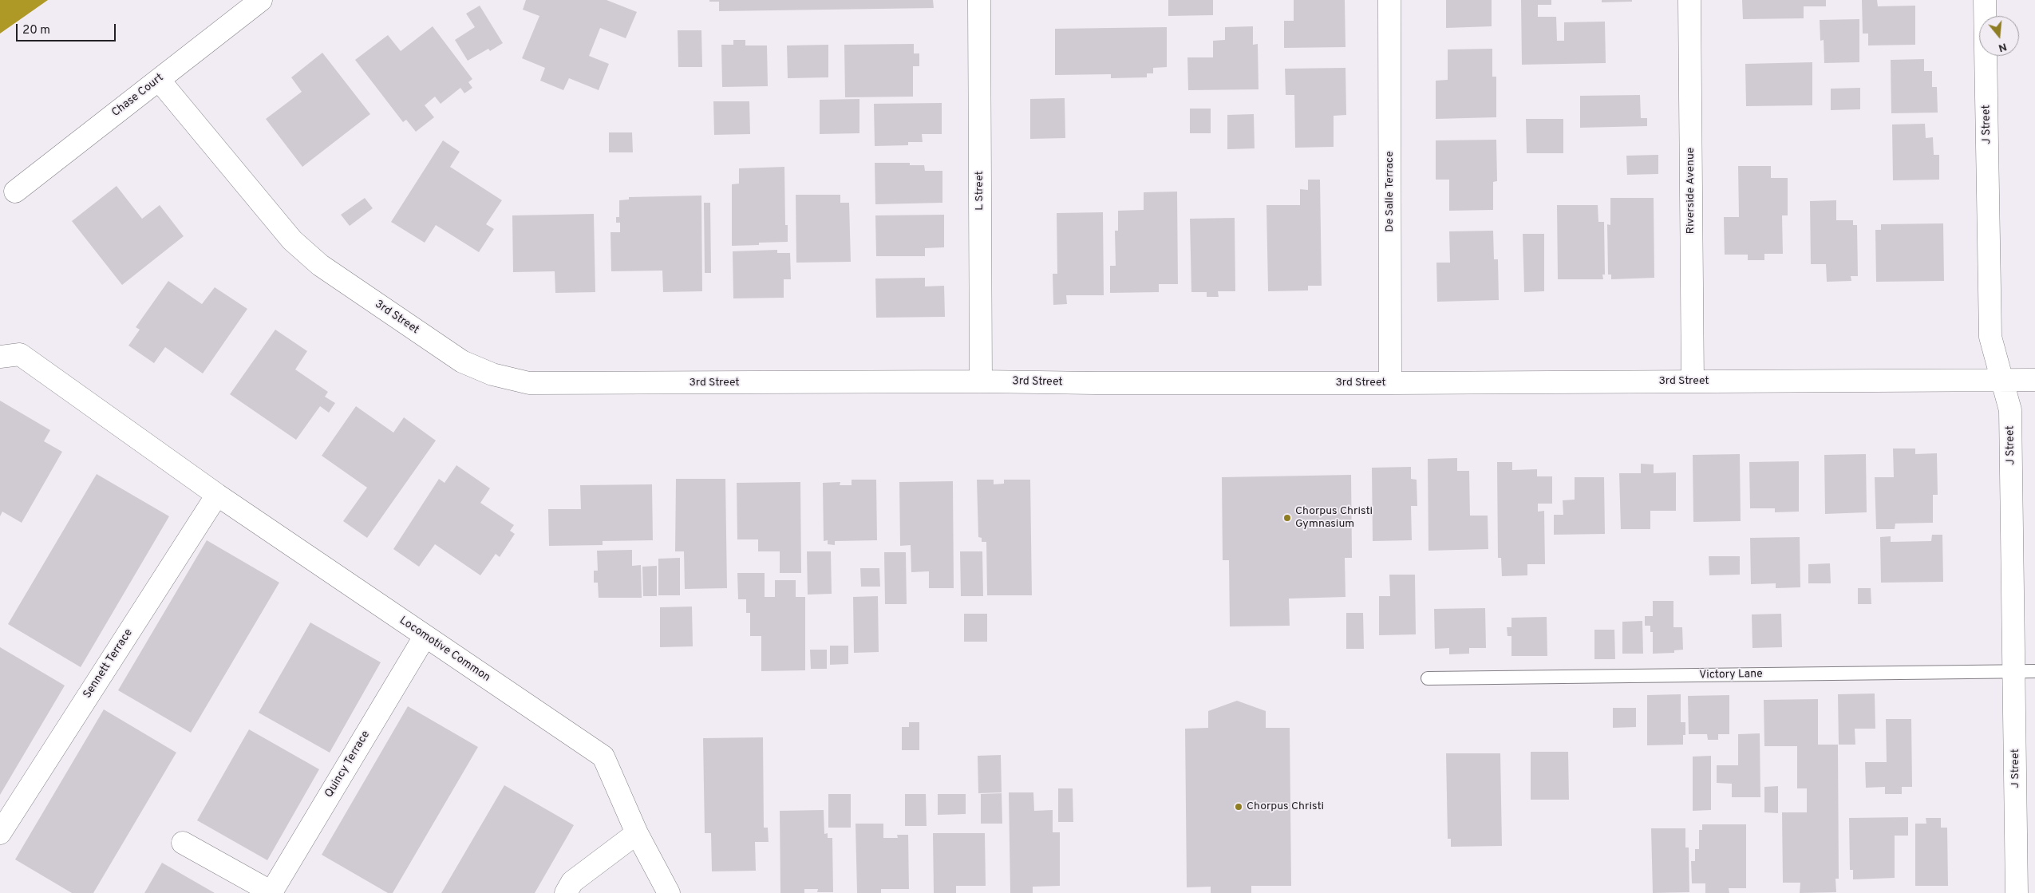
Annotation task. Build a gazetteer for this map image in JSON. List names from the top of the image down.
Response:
{
  "streets": {
    "street": [
      "Chase Court",
      "J Street",
      "L Street",
      "Riverside Avenue",
      "De Salle Terrace",
      "3rd Street",
      "Locomotive Common",
      "Sennett Terrace",
      "Quincy Terrace"
    ],
    "lane": ["Victory Lane"]
  },
  "crossings": [
    ["Chase Court", "3rd Street"],
    ["J Street", "3rd Street"],
    ["J Street", "Victory Lane"],
    ["L Street", "3rd Street"],
    ["Riverside Avenue", "3rd Street"],
    ["De Salle Terrace", "3rd Street"],
    ["Locomotive Common", "Sennett Terrace"],
    ["Locomotive Common", "Quincy Terrace"]
  ],
  "places": ["Chorpus Christi Gymnasium", "Chorpus Christi"],
  "scale_bar": "20 m",
  "north": "bottom"
}
